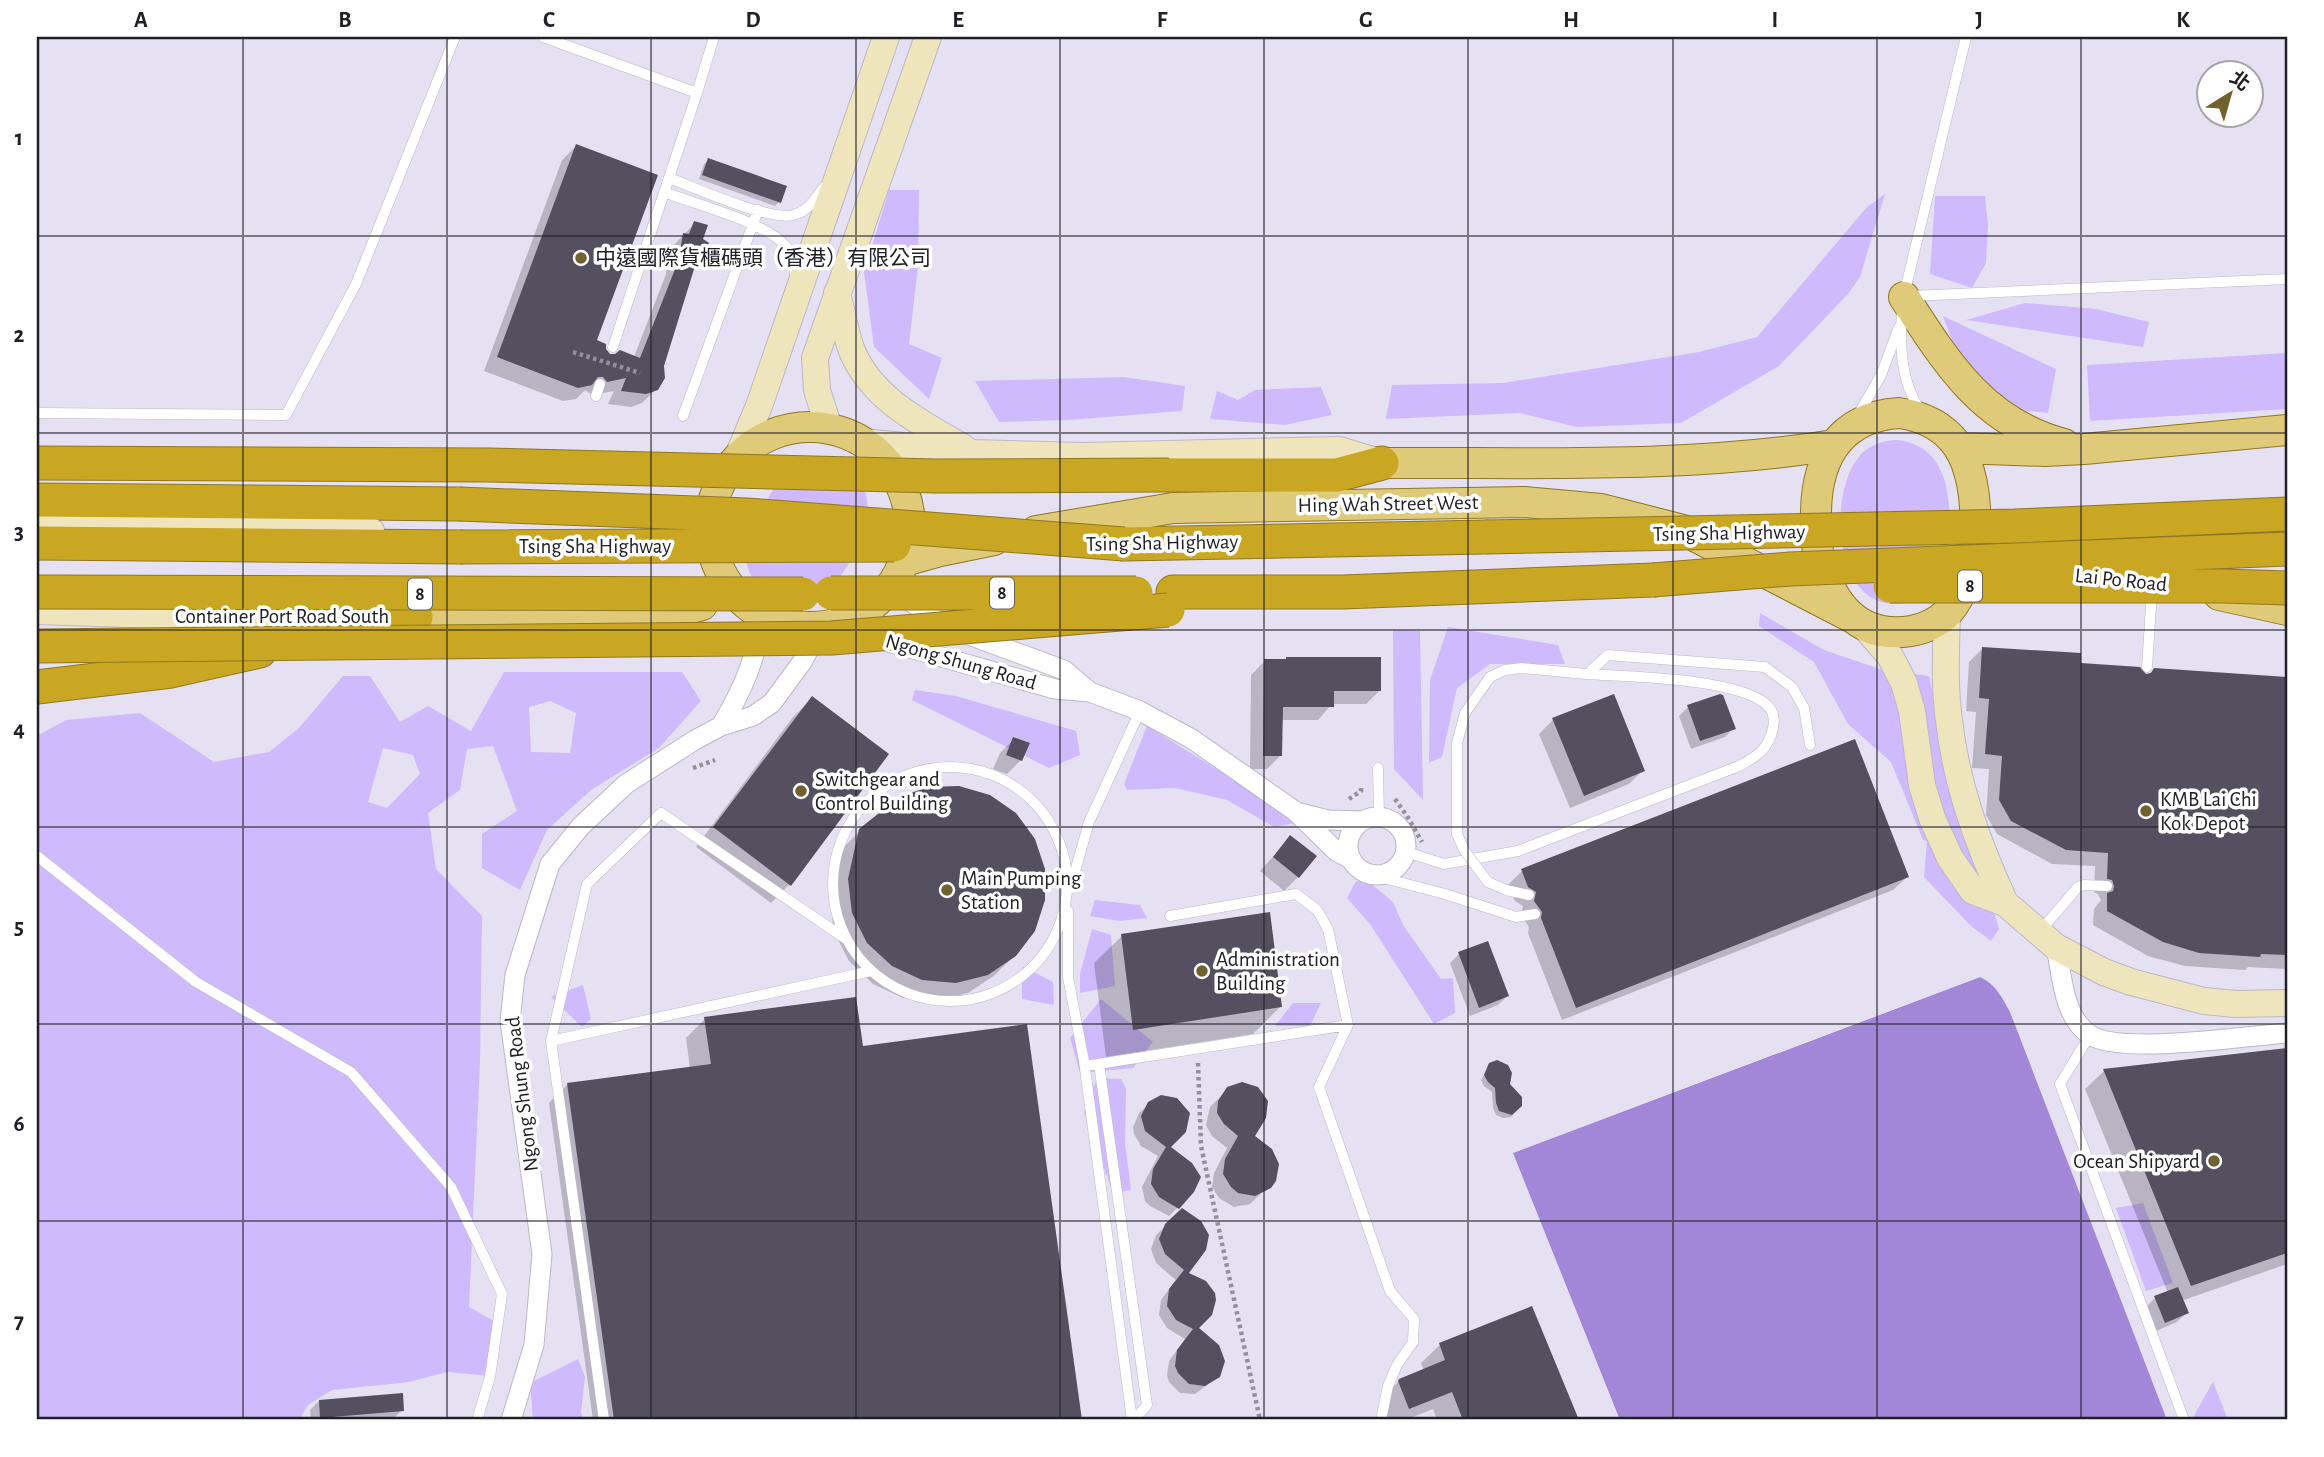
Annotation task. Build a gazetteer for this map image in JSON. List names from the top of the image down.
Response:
{
  "streets": {
    "highway": ["Tsing Sha Highway", "8"],
    "main road": ["Hing Wah Street West", "Lai Po Road", "Container Port Road South"],
    "street": ["Ngong Shung Road"]
  },
  "crossings": [
    ["Hing Wah Street West", "Lai Po Road"],
    ["Hing Wah Street West", "Container Port Road South"],
    ["Hing Wah Street West", "Ngong Shung Road"],
    ["Container Port Road South", "Ngong Shung Road"]
  ],
  "places": [
    "中遠國際貨櫃碼頭（香港）有限公司",
    "Switchgear and Control Building",
    "KMB Lai Chi Kok Depot",
    "Main Pumping Station",
    "Administration Building",
    "Ocean Shipyard"
  ],
  "north": "top right",
  "grid": {
    "columns": [
      "A",
      "B",
      "C",
      "D",
      "E",
      "F",
      "G",
      "H",
      "I",
      "J",
      "K"
    ],
    "rows": [
      "1",
      "2",
      "3",
      "4",
      "5",
      "6",
      "7"
    ]
  }
}
